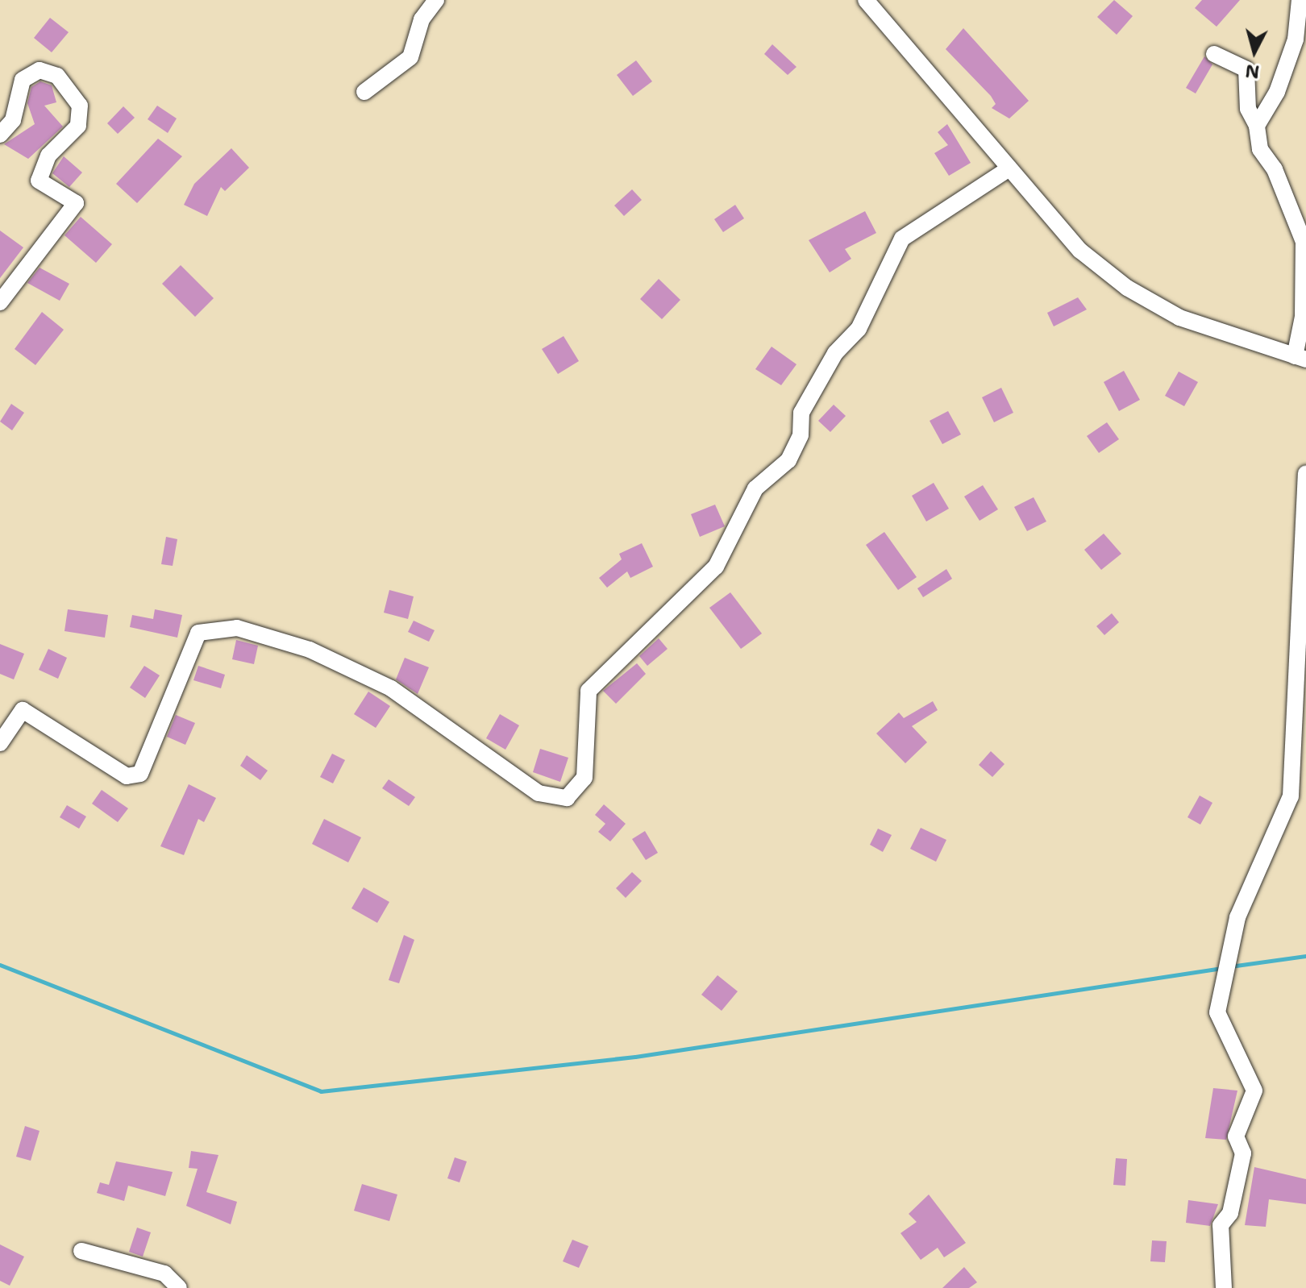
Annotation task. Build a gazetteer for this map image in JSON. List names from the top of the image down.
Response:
{
  "north": "bottom"
}
